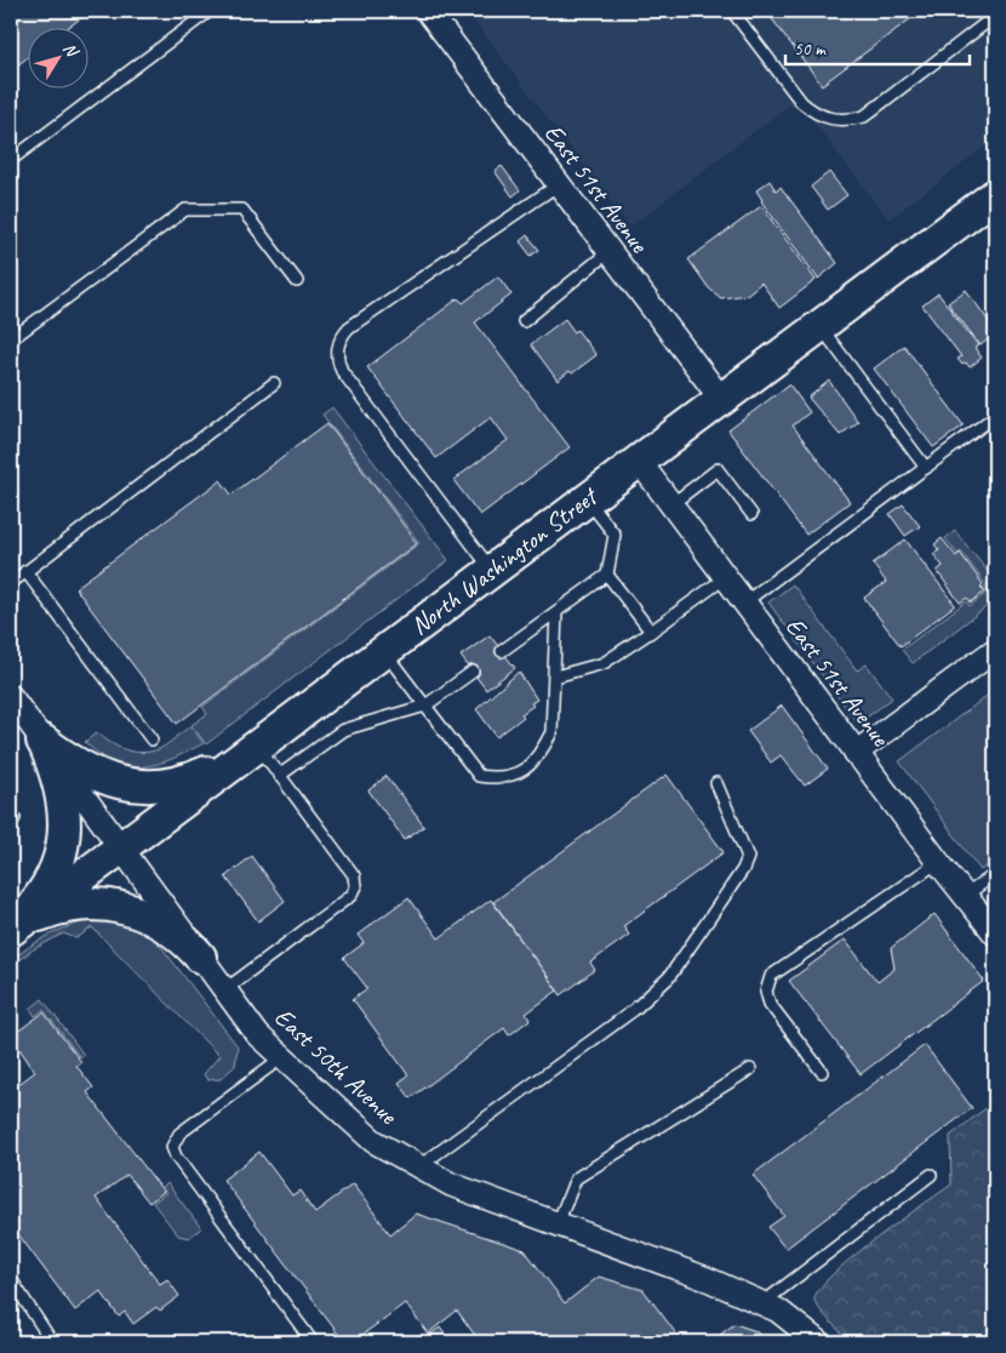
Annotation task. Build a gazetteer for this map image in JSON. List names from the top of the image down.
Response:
{
  "streets": {
    "main road": ["North Washington Street"],
    "street": ["East 51st Avenue", "East 50th Avenue"]
  },
  "crossings": [
    ["East 51st Avenue", "North Washington Street"],
    ["North Washington Street", "East 50th Avenue"]
  ],
  "scale_bar": "50 m",
  "north": "top right"
}
